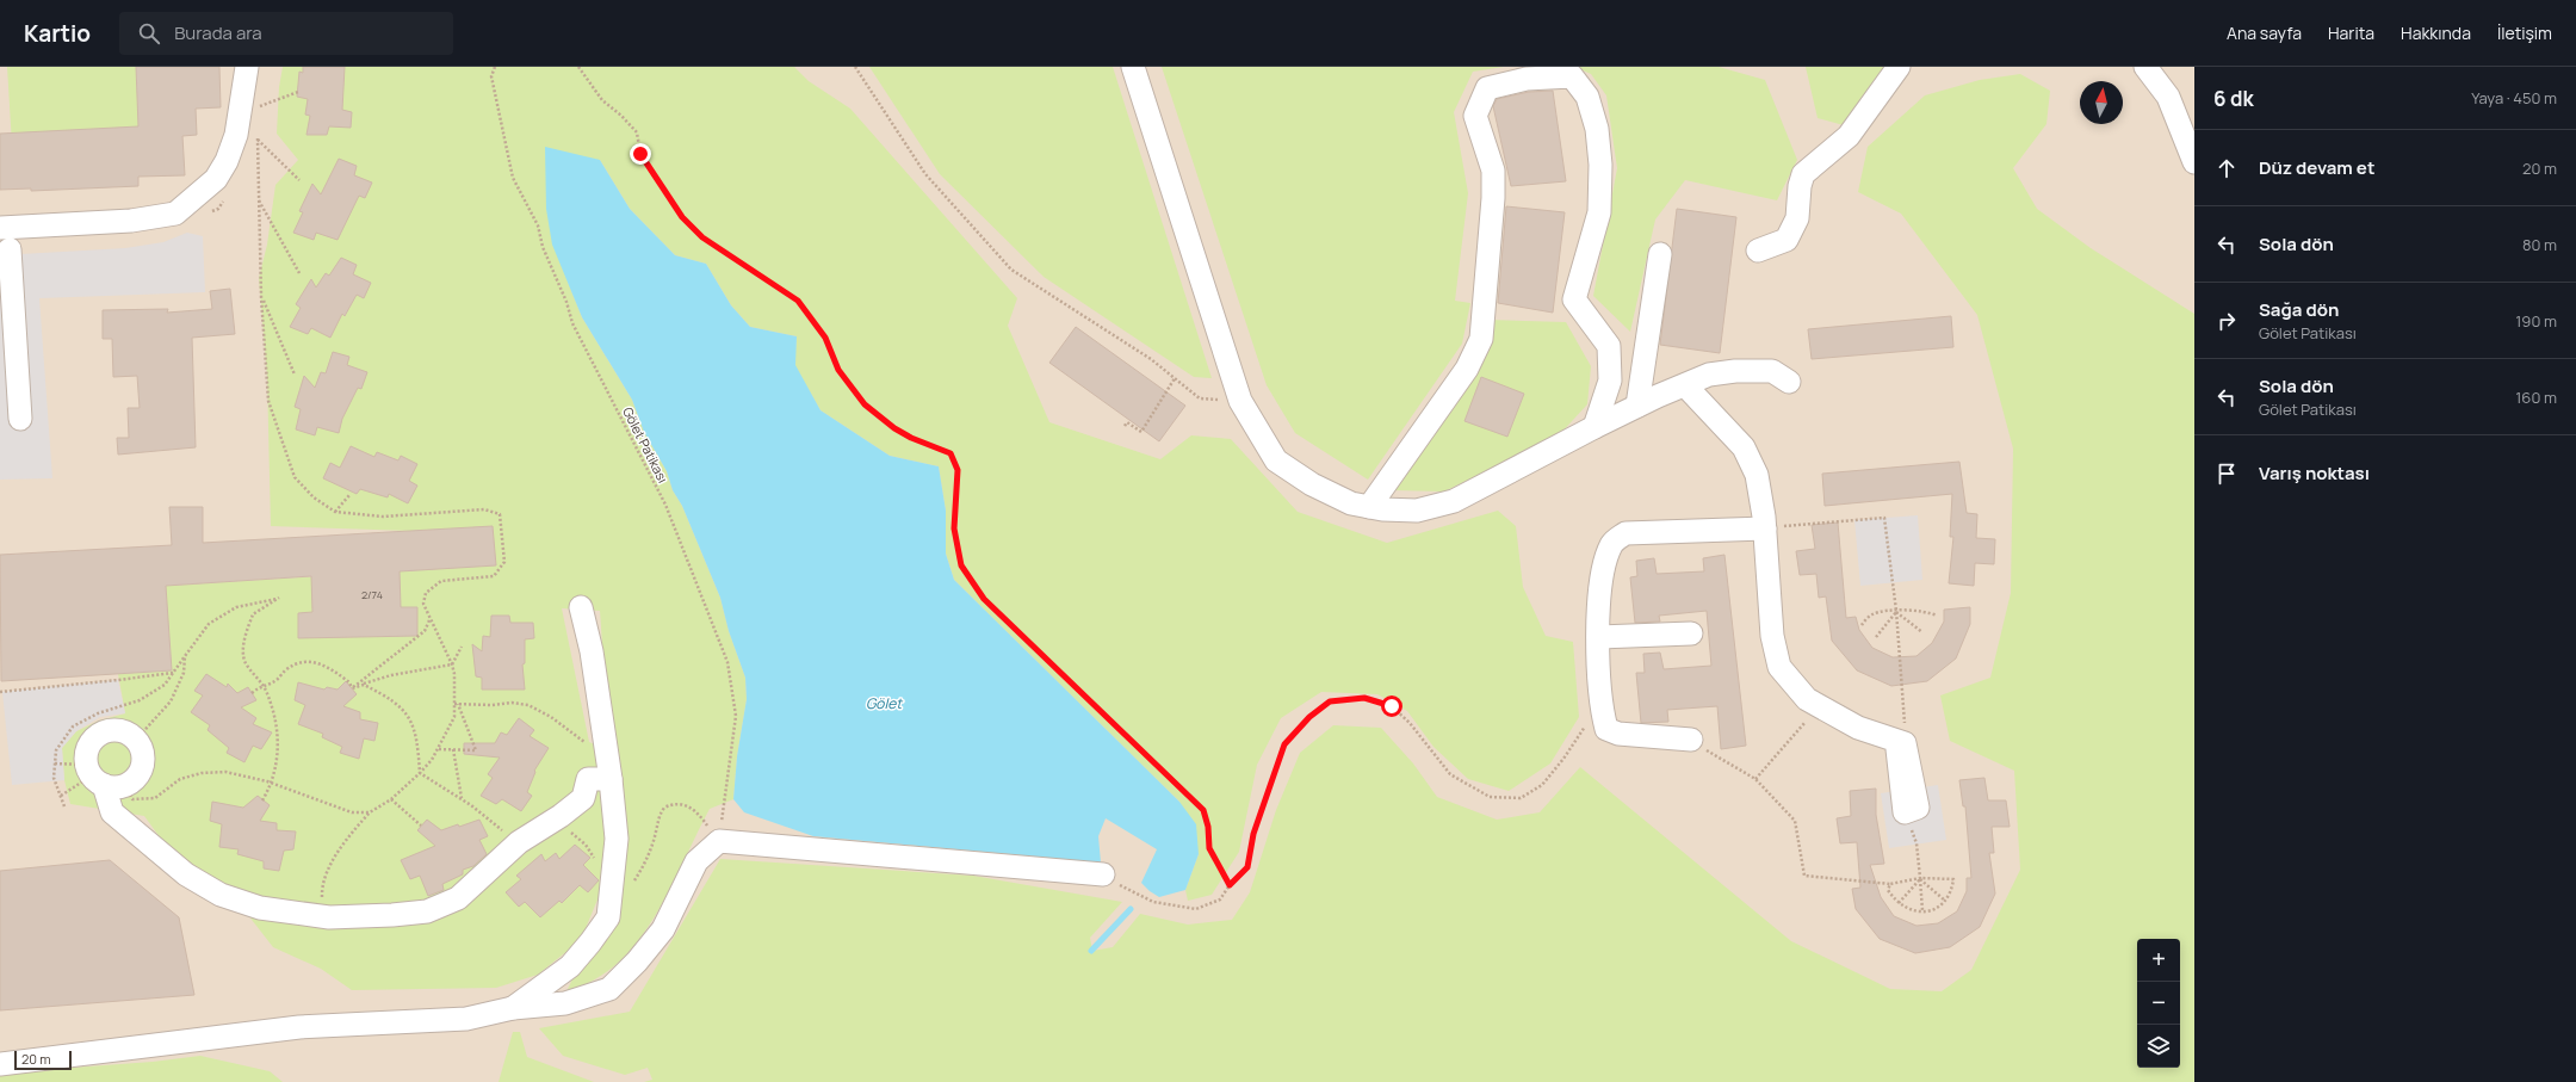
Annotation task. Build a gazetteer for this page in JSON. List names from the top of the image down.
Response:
{
  "streets": {
    "path": ["Gölet Patikası"]
  },
  "water": ["Gölet"],
  "house_numbers": ["2/74"],
  "scale_bar": "20 m",
  "north": "top",
  "page": {
    "header": "Kartio",
    "search": "Burada ara",
    "nav": [
      "Ana sayfa",
      "Harita",
      "Hakkında",
      "İletişim"
    ],
    "heading": ["6 dk", "Yaya · 450 m"],
    "list": [
      ["Düz devam et", "20 m"],
      ["Sola dön", "80 m"],
      ["Sağa dön", "Gölet Patikası", "190 m"],
      ["Sola dön", "Gölet Patikası", "160 m"],
      "Varış noktası"
    ],
    "map_buttons": ["+", "−"],
    "scale": "20 m"
  }
}
